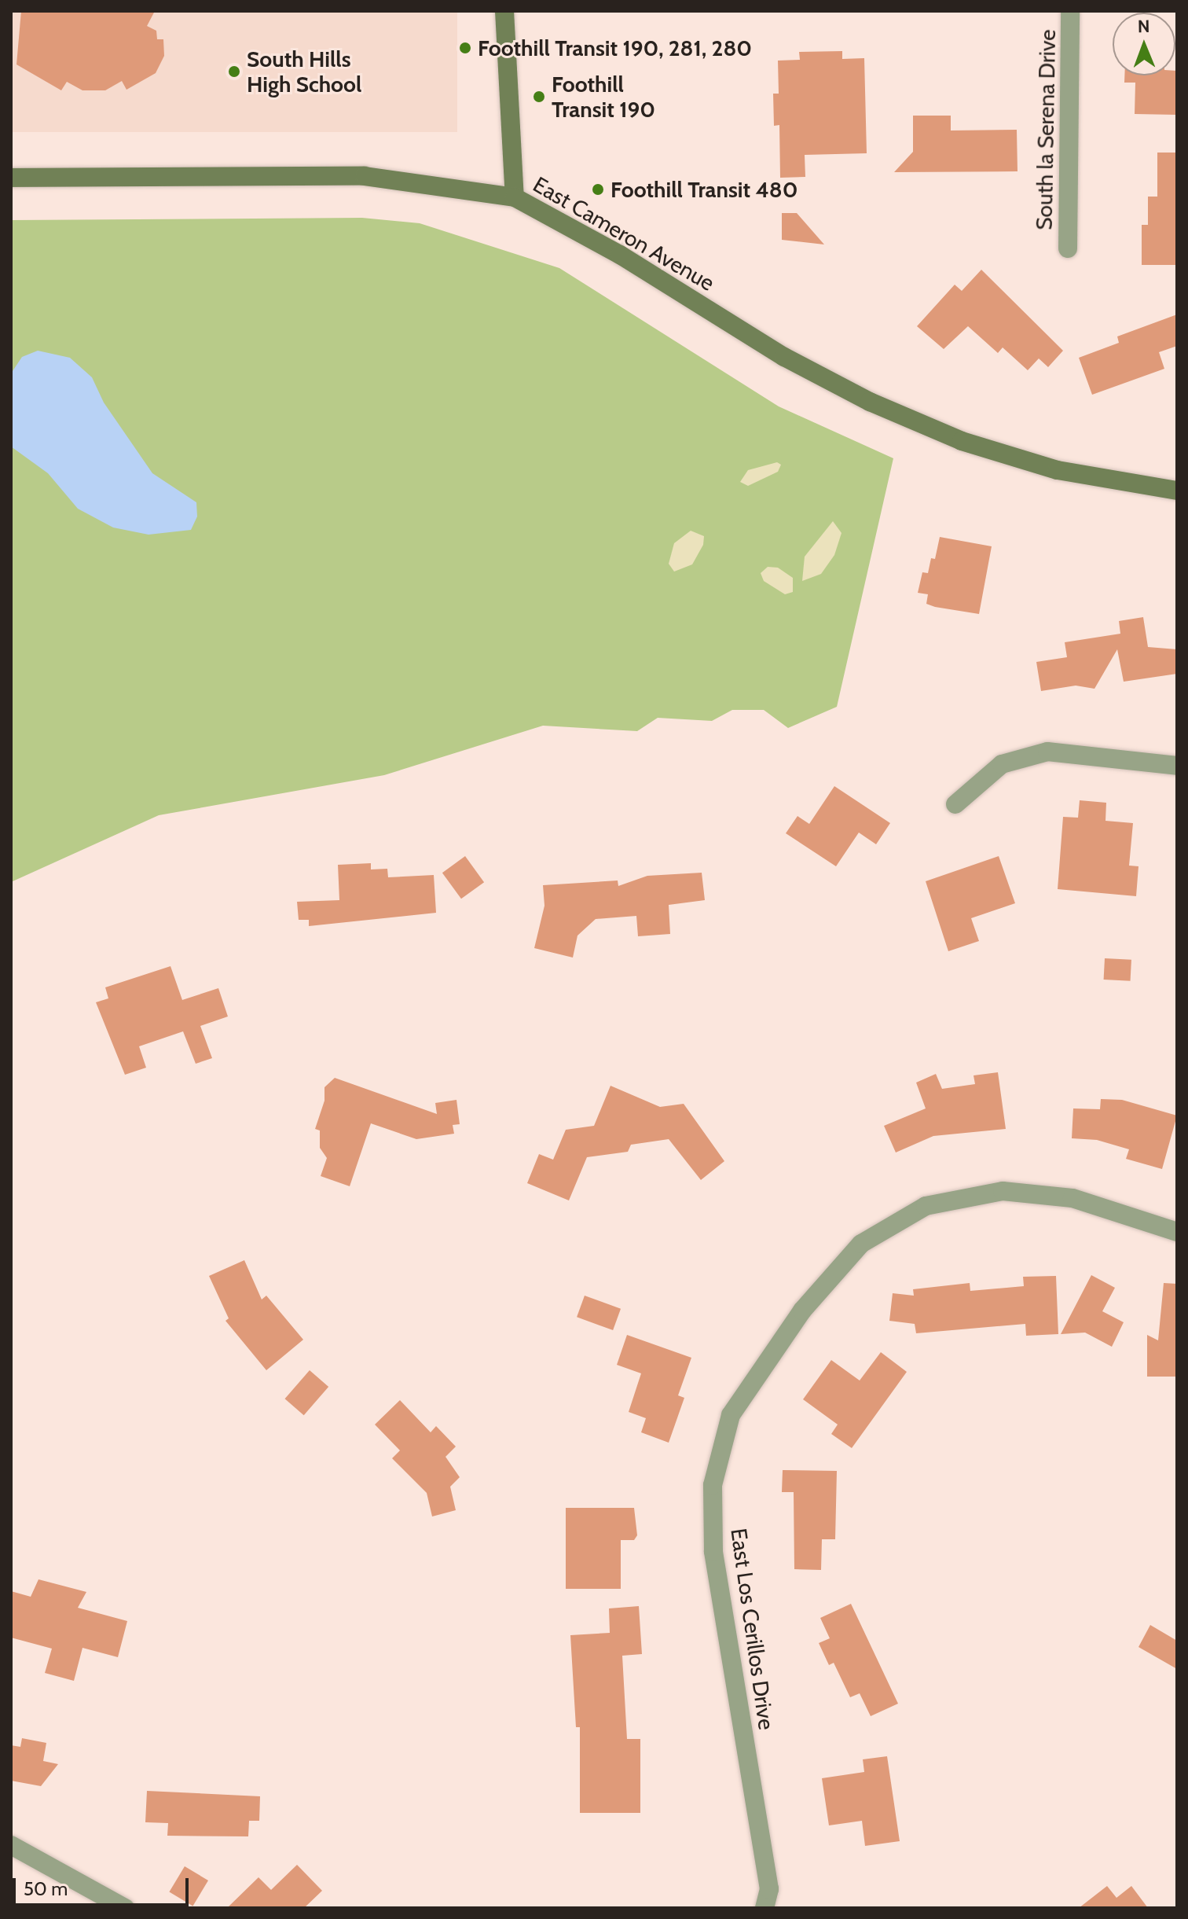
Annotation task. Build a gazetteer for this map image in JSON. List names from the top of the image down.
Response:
{
  "streets": {
    "main road": ["East Cameron Avenue"],
    "street": ["South la Serena Drive", "East Los Cerillos Drive"]
  },
  "places": [
    "Foothill Transit 190, 281, 280",
    "South Hills High School",
    "Foothill Transit 190",
    "Foothill Transit 480"
  ],
  "scale_bar": "50 m",
  "north": "top"
}
